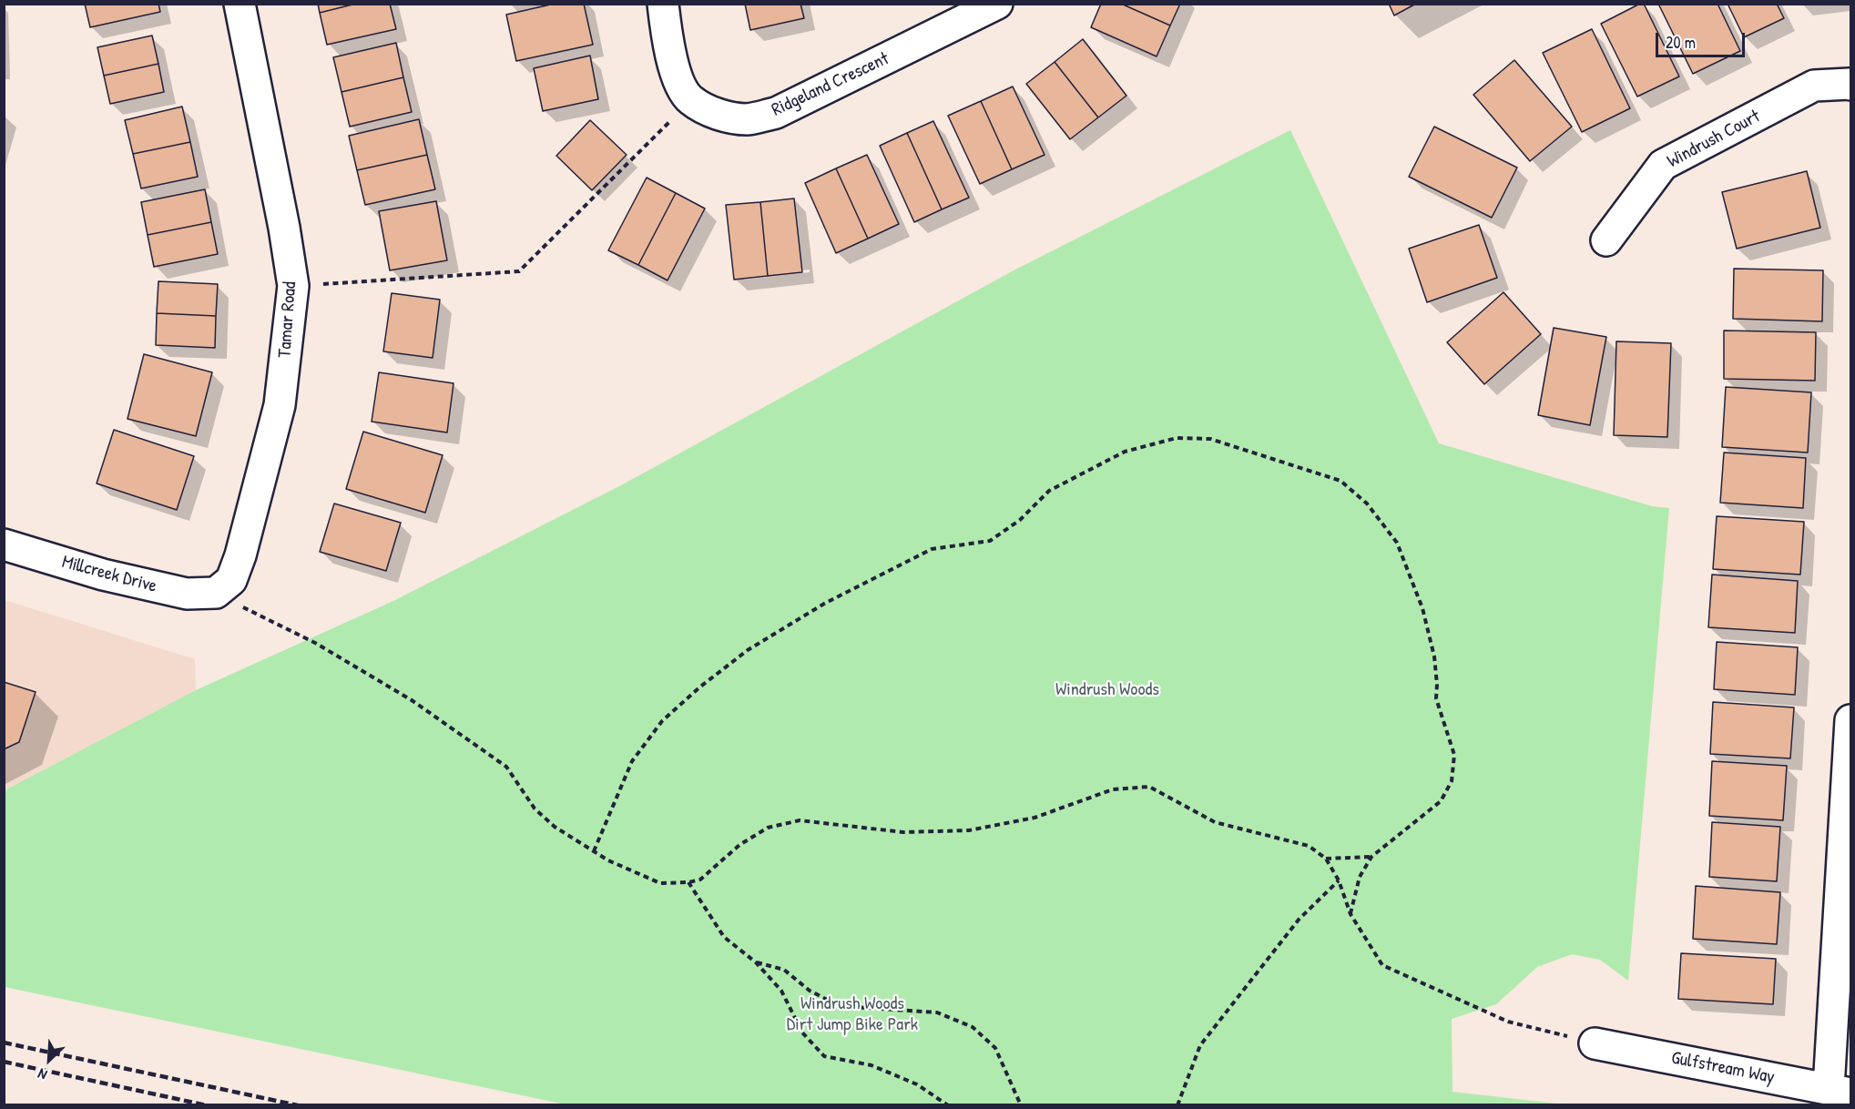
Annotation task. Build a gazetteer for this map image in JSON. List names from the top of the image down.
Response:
{
  "streets": {
    "street": [
      "Ridgeland Crescent",
      "Windrush Court",
      "Tamar Road",
      "Millcreek Drive",
      "Gulfstream Way"
    ]
  },
  "crossings": [
    ["Tamar Road", "Millcreek Drive"]
  ],
  "parks": ["Windrush Woods", "Windrush Woods Dirt Jump Bike Park"],
  "scale_bar": "20 m",
  "north": "bottom left"
}
